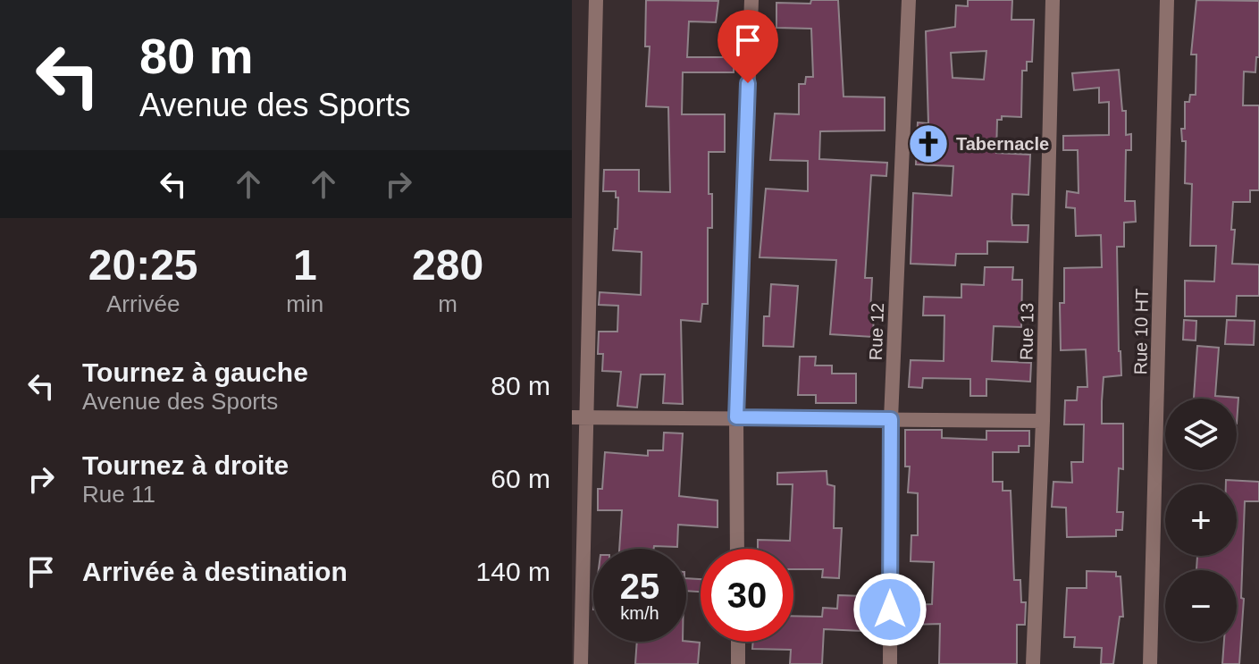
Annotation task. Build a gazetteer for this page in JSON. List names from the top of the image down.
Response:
{
  "streets": {
    "street": ["Rue 12", "Rue 13", "Rue 10 HT"]
  },
  "places": {
    "church": ["Tabernacle"]
  },
  "page": {
    "turn": ["80 m", "Avenue des Sports"],
    "eta": [
      "20:25",
      "Arrivée",
      "1",
      "min",
      "280",
      "m"
    ],
    "list": [
      {
        "name": "Tournez à gauche",
        "note": "Avenue des Sports",
        "value": "80 m"
      },
      {
        "name": "Tournez à droite",
        "note": "Rue 11",
        "value": "60 m"
      },
      {
        "name": "Arrivée à destination",
        "value": "140 m"
      }
    ],
    "map_buttons": ["+", "−"],
    "speed": "25 km/h",
    "limit": "30"
  }
}
